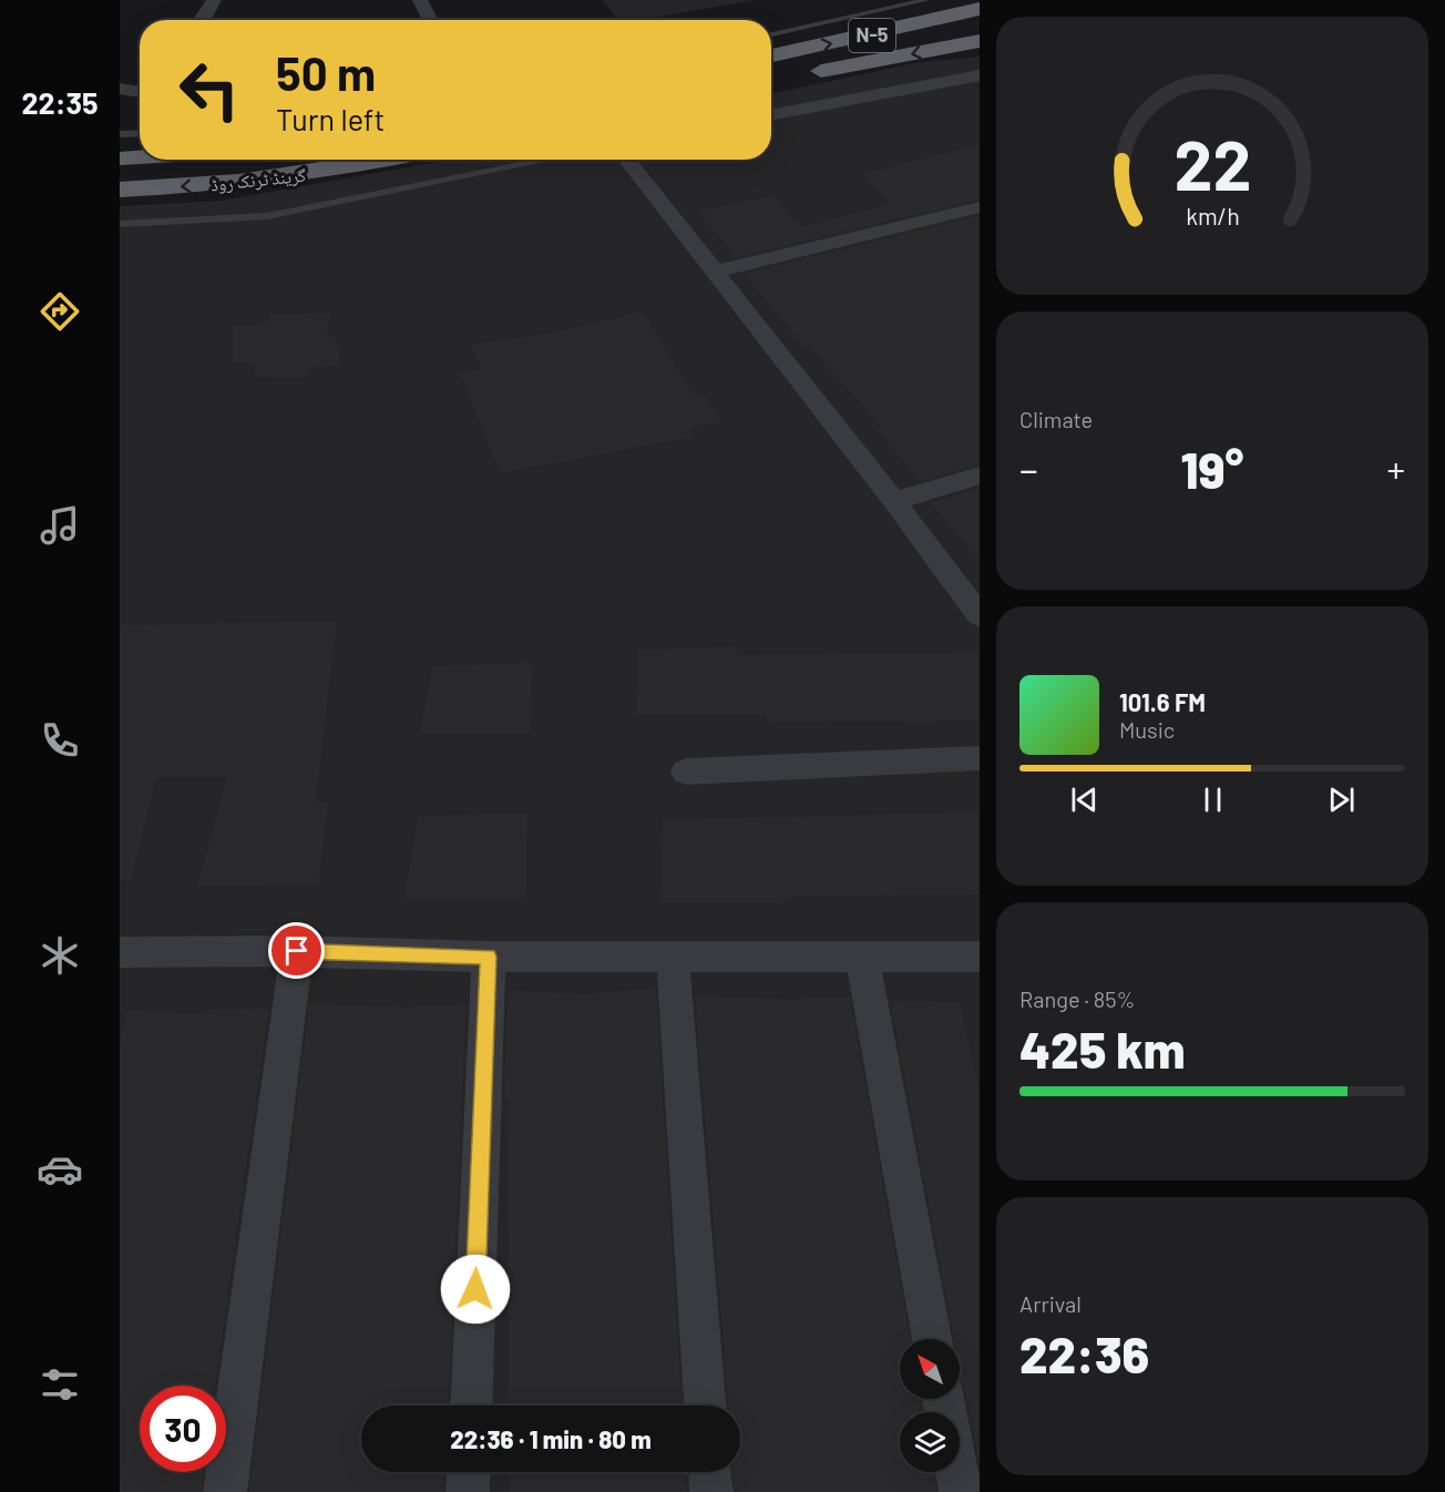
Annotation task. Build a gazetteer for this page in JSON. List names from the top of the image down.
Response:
{
  "streets": {
    "highway": ["N-5", "گرینڈ ٹرنک روڈ"]
  },
  "one_way": ["گرینڈ ٹرنک روڈ"],
  "north": "top left",
  "page": {
    "tabs": "22:35",
    "turn": ["50 m", "Turn left"],
    "tile": [
      "Climate",
      ["Range · 85%", "425 km"],
      ["Arrival", "22:36"]
    ],
    "heat": ["−", "19°", "+"],
    "song": ["101.6 FM", "Music"],
    "limit": "30",
    "trip": "22:36 · 1 min · 80 m",
    "gauge": ["22", "km/h"]
  }
}
